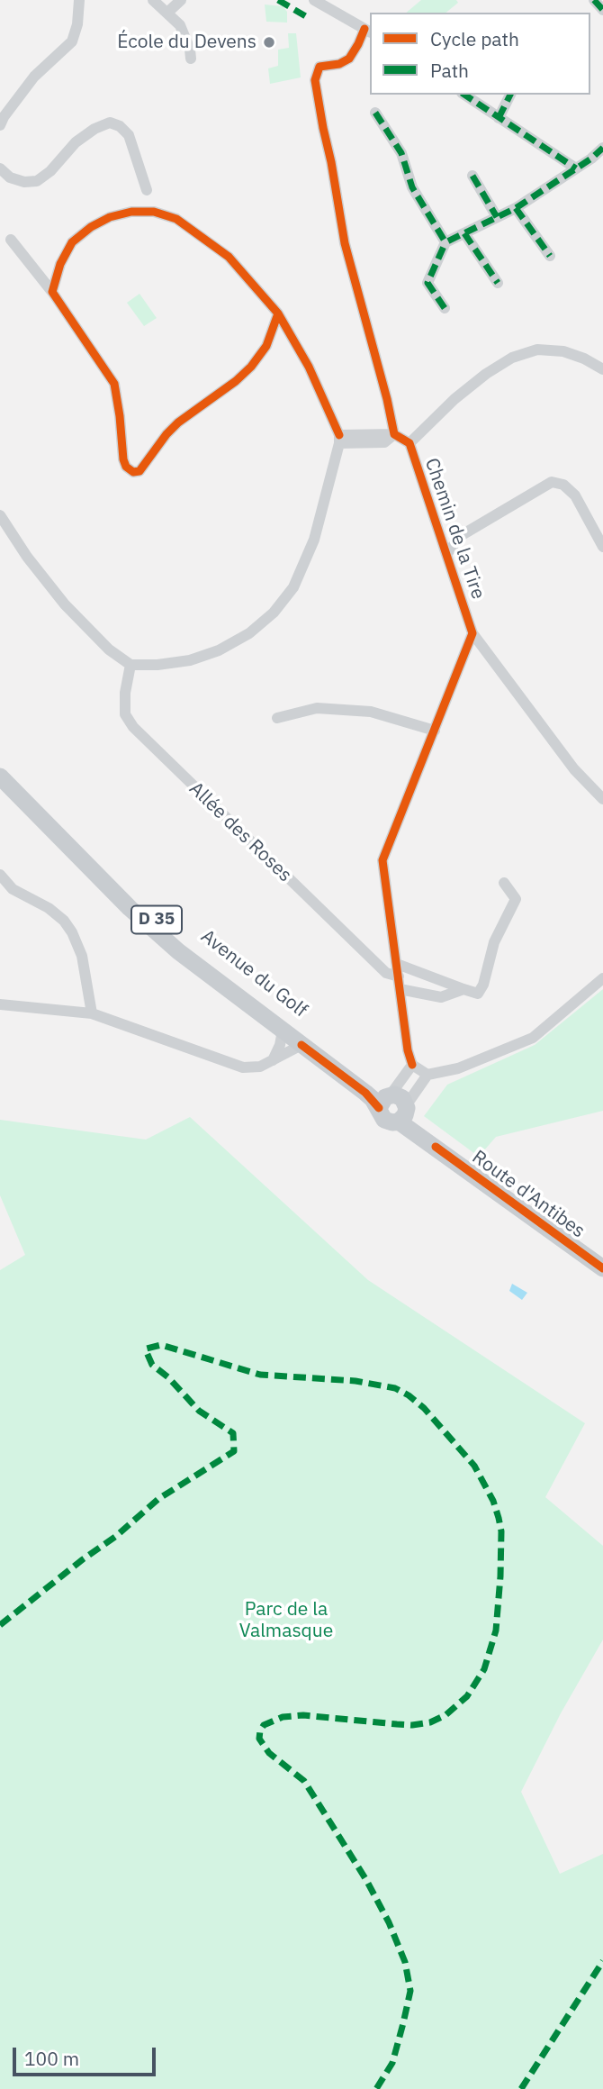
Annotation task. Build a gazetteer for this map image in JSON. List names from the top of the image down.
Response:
{
  "streets": {
    "main road": ["D 35", "Avenue du Golf", "Route d'Antibes"],
    "street": ["Chemin de la Tire", "Allée des Roses"]
  },
  "parks": ["Parc de la Valmasque"],
  "places": ["École du Devens"],
  "legend": ["Cycle path", "Path"],
  "scale_bar": "100 m"
}
